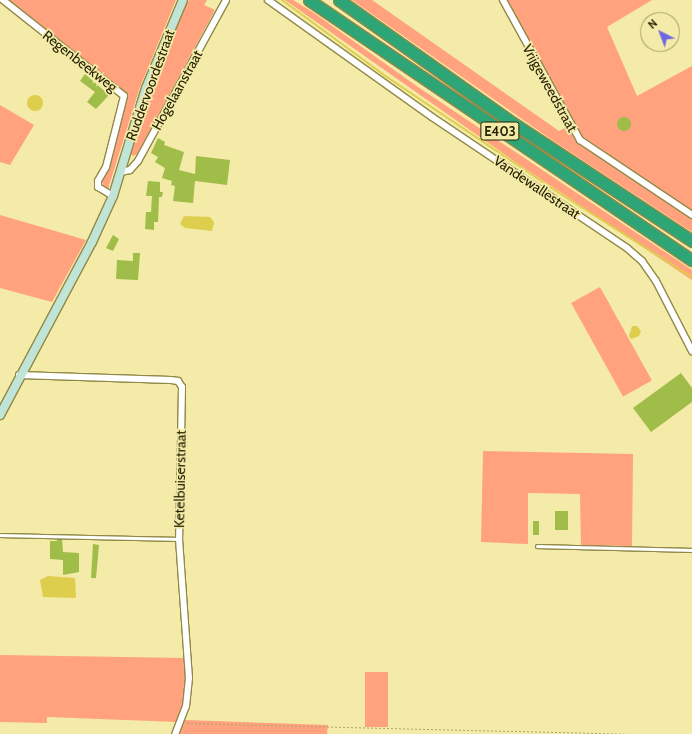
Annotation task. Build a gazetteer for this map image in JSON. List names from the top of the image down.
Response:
{
  "streets": {
    "highway": ["E403"],
    "street": [
      "Regenbeekweg",
      "Ruddervoordestraat",
      "Vrijgeweedstraat",
      "Hogelaanstraat",
      "Vandewallestraat",
      "Ketelbuiserstraat"
    ]
  },
  "crossings": [
    ["Regenbeekweg", "Ruddervoordestraat"],
    ["Ruddervoordestraat", "Hogelaanstraat"],
    ["Ruddervoordestraat", "Ketelbuiserstraat"]
  ],
  "north": "top left"
}
